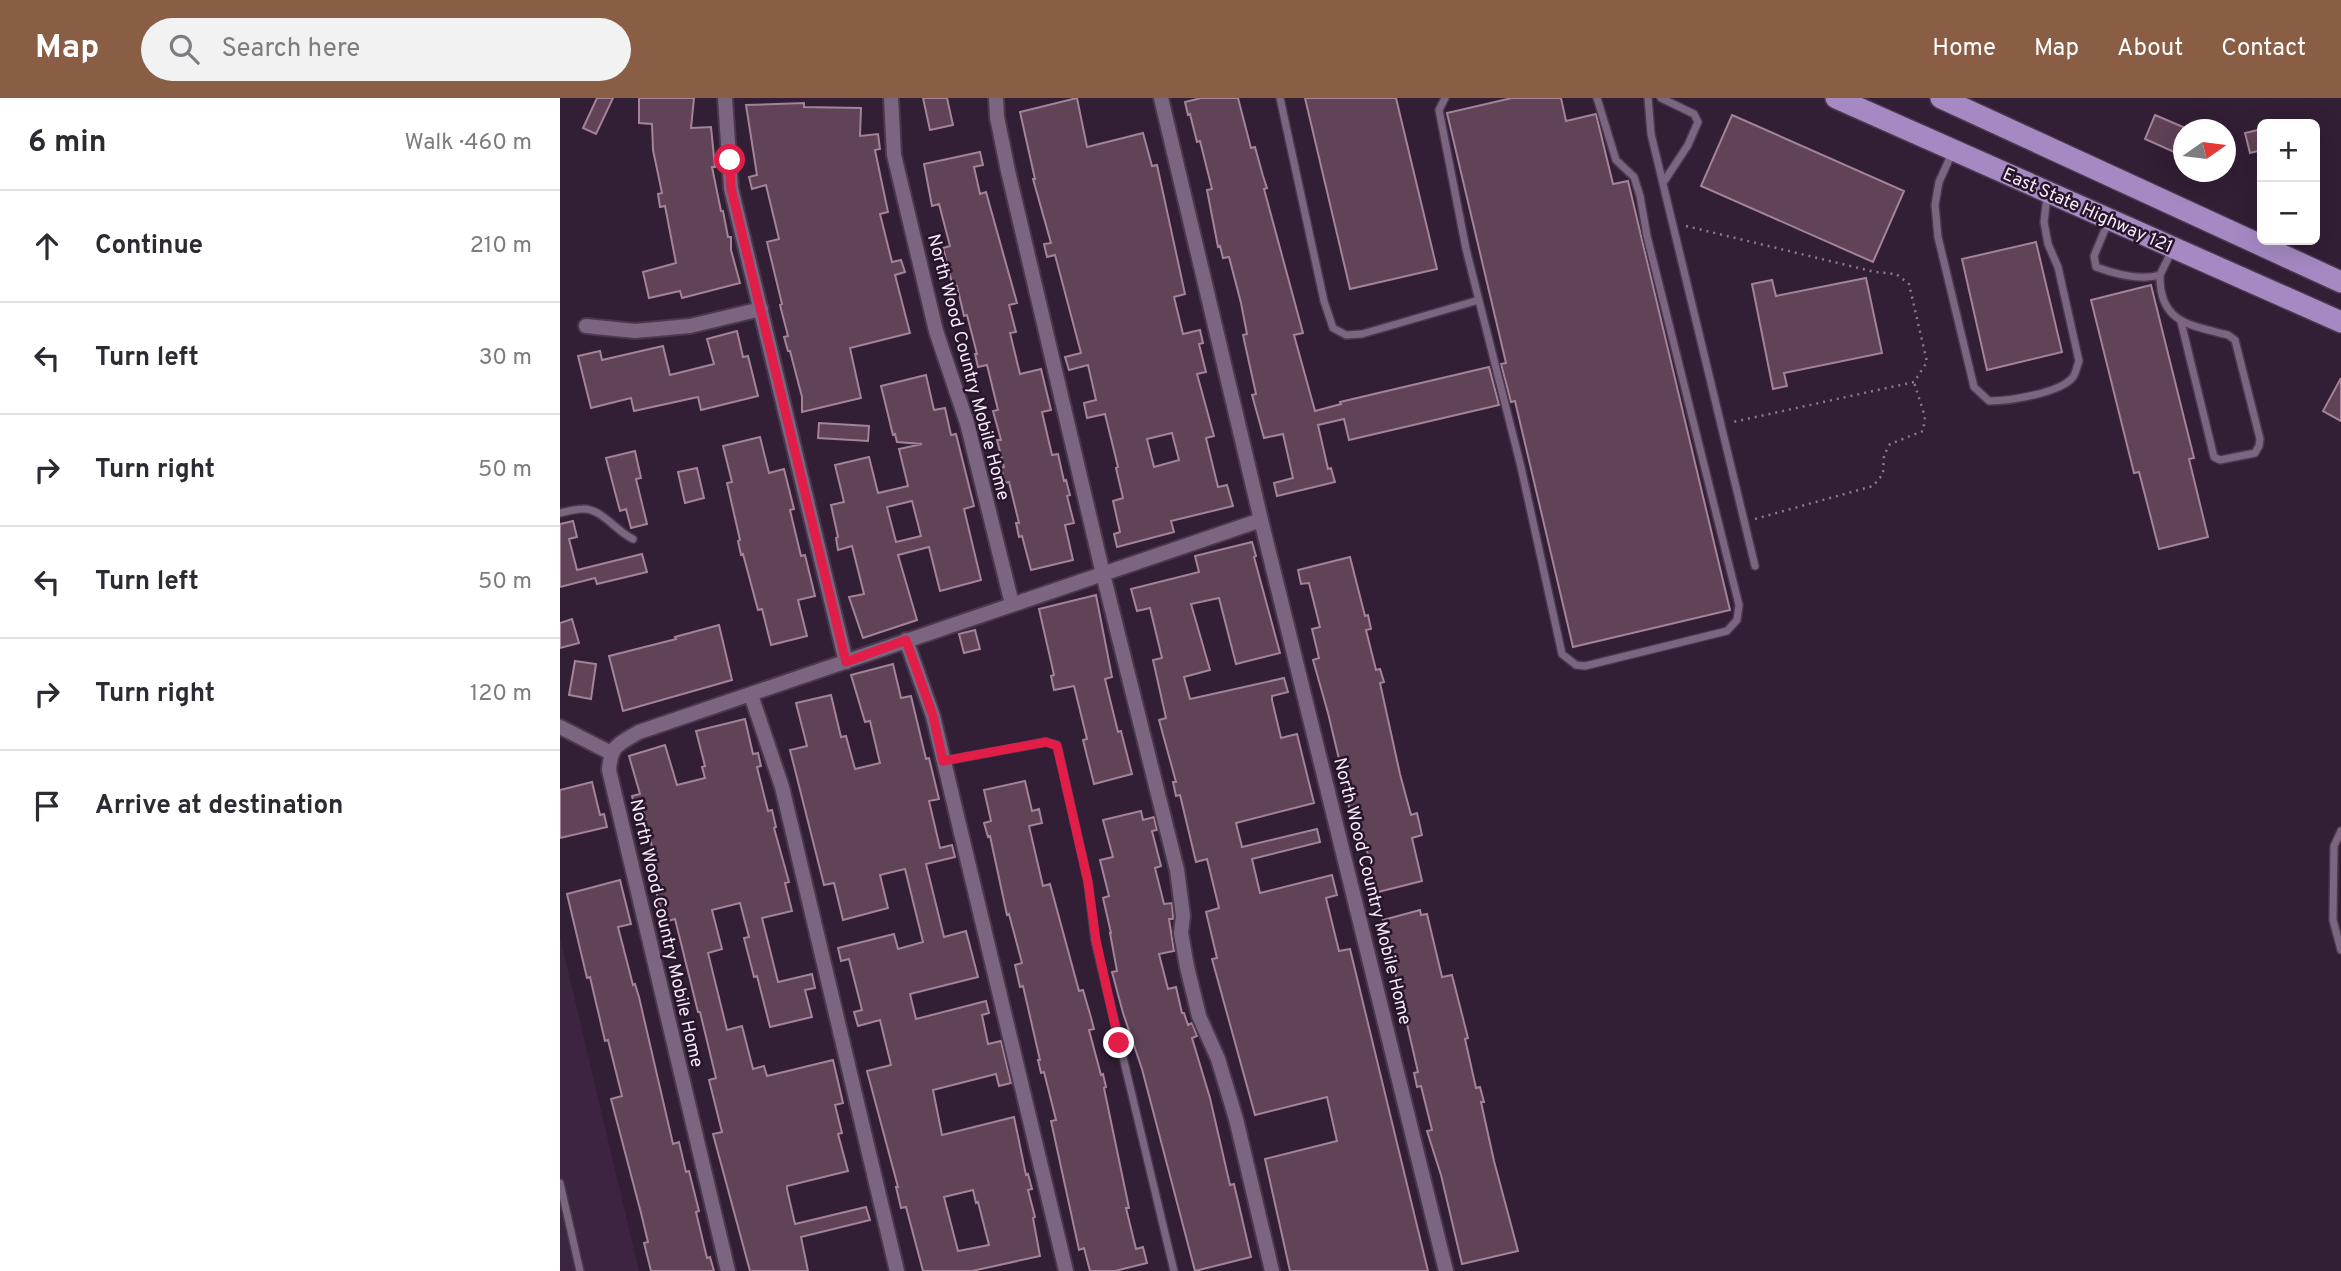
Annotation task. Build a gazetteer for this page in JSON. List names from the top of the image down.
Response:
{
  "streets": {
    "main road": ["East State Highway 121"],
    "street": ["North Wood Country Mobile Home"]
  },
  "north": "right",
  "page": {
    "header": "Map",
    "search": "Search here",
    "nav": [
      "Home",
      "Map",
      "About",
      "Contact"
    ],
    "heading": ["6 min", "Walk · 460 m"],
    "map_buttons": ["+", "−"],
    "list": [
      ["Continue", "210 m"],
      ["Turn left", "30 m"],
      ["Turn right", "50 m"],
      ["Turn left", "50 m"],
      ["Turn right", "120 m"],
      "Arrive at destination"
    ]
  }
}
